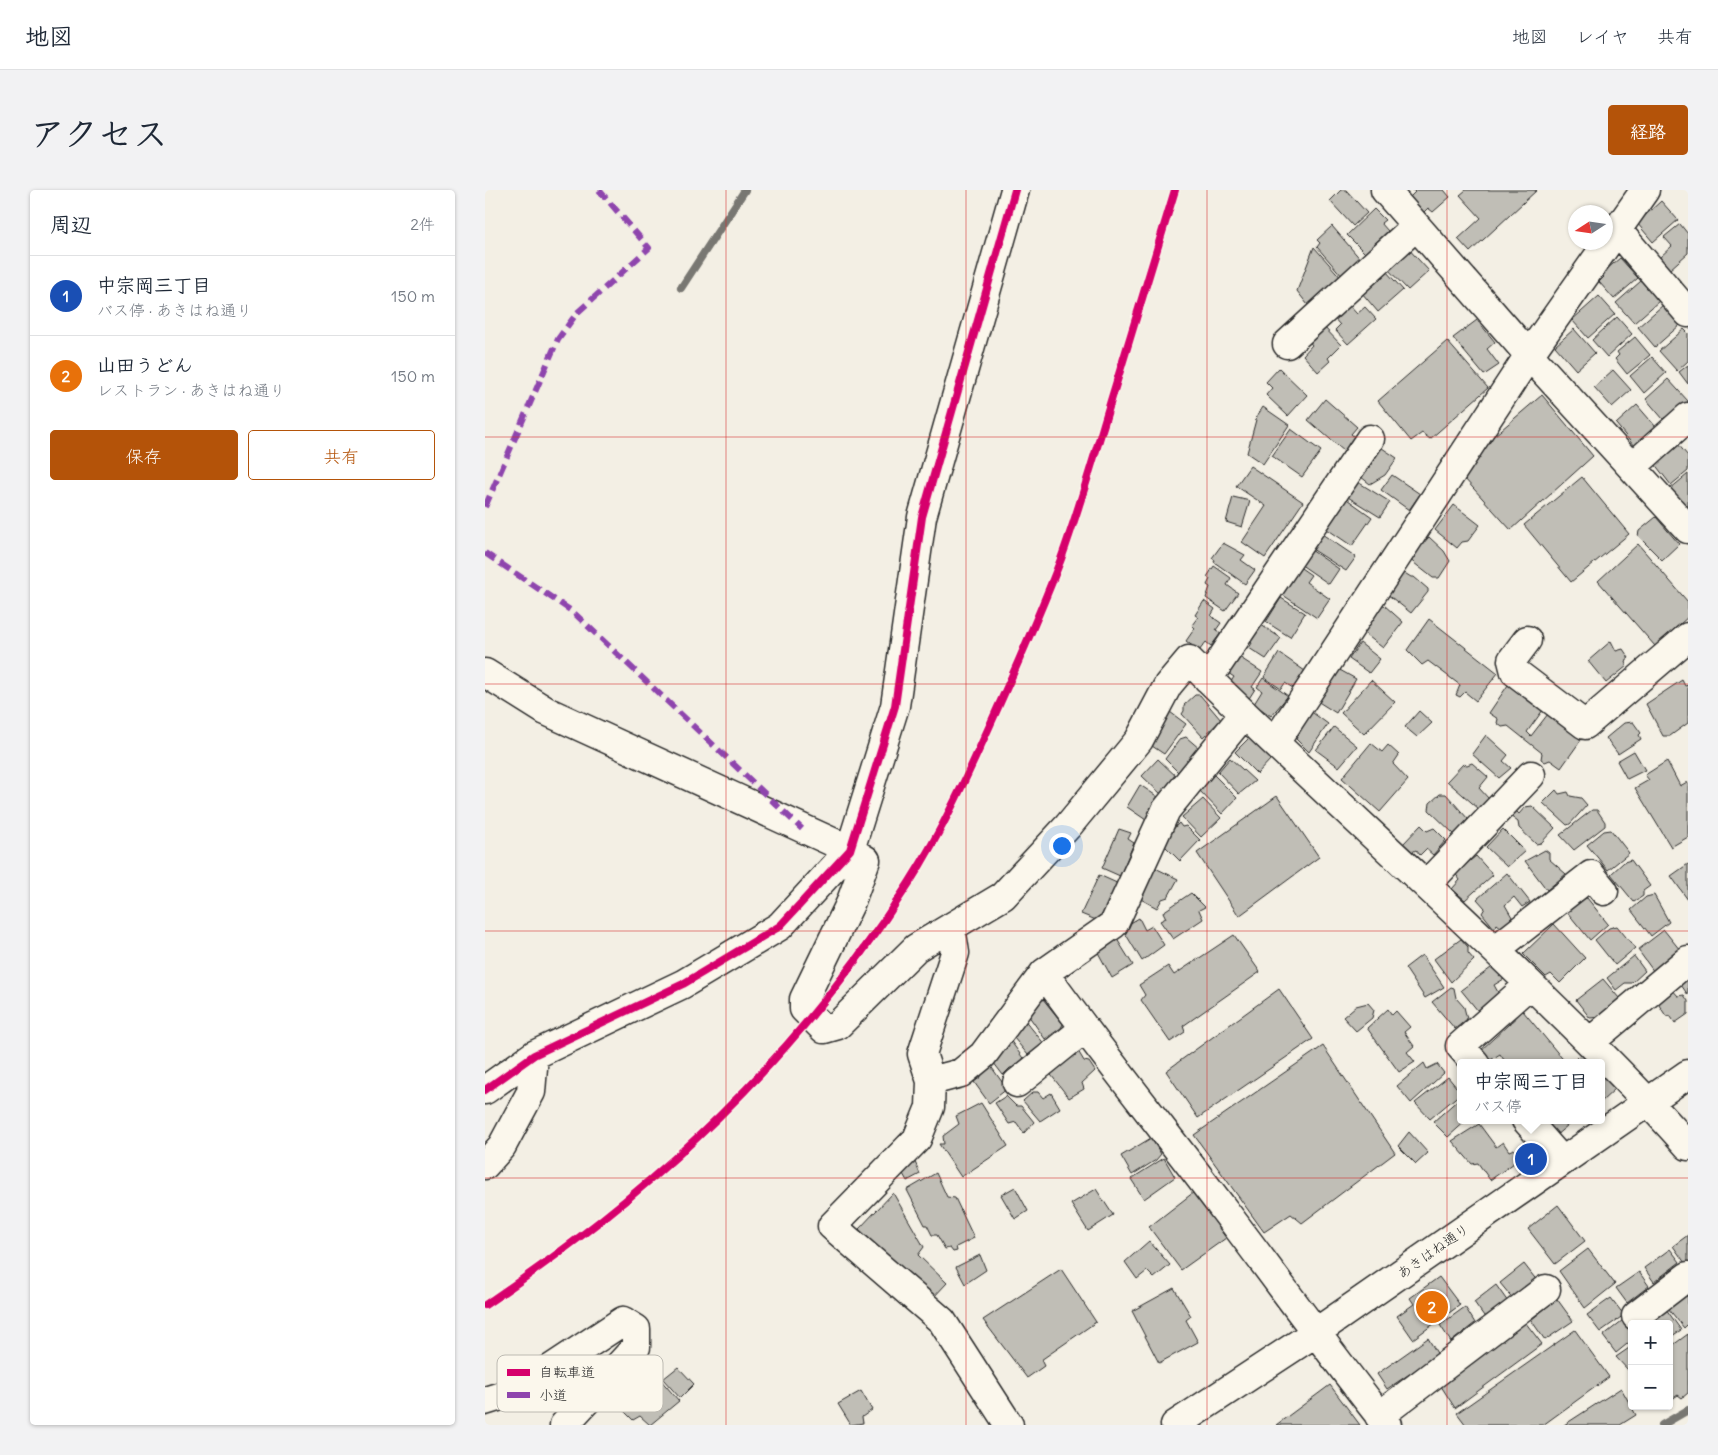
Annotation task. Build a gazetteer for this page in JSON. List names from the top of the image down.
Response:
{
  "streets": {
    "street": ["あきはね通り"]
  },
  "legend": ["自転車道", "小道"],
  "north": "left",
  "page": {
    "header": "地図",
    "nav": ["地図", "レイヤ", "共有"],
    "title": "アクセス",
    "buttons": [
      "経路",
      ["保存", "共有"]
    ],
    "heading": ["周辺", "2件"],
    "list": [
      {
        "mark": "1",
        "name": "中宗岡三丁目",
        "note": "バス停 · あきはね通り",
        "value": "150 m"
      },
      {
        "mark": "2",
        "name": "山田うどん",
        "note": "レストラン · あきはね通り",
        "value": "150 m"
      }
    ],
    "popup": ["中宗岡三丁目", "バス停"],
    "pins": ["1", "2"],
    "map_buttons": ["+", "−"]
  }
}
